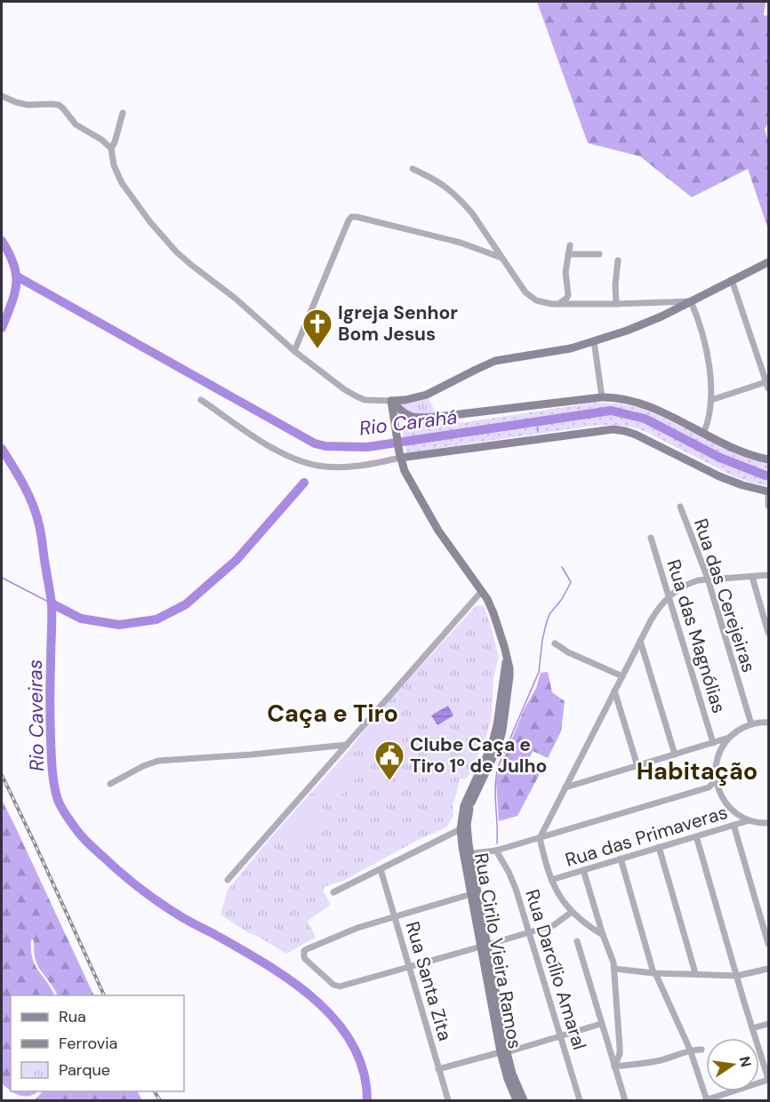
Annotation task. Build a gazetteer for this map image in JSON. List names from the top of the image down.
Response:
{
  "streets": {
    "main road": ["Rua Cirilo Vieira Ramos"],
    "street": [
      "Rua das Cerejeiras",
      "Rua das Magnólias",
      "Rua das Primaveras",
      "Rua Darcílio Amaral",
      "Rua Santa Zita"
    ]
  },
  "districts": ["Caça e Tiro", "Habitação"],
  "water": ["Rio Carahá", "Rio Caveiras"],
  "places": {
    "church": ["Igreja Senhor Bom Jesus"],
    "public building": ["Clube Caça e Tiro 1º de Julho"]
  },
  "legend": ["Rua", "Ferrovia", "Parque"],
  "north": "right"
}
